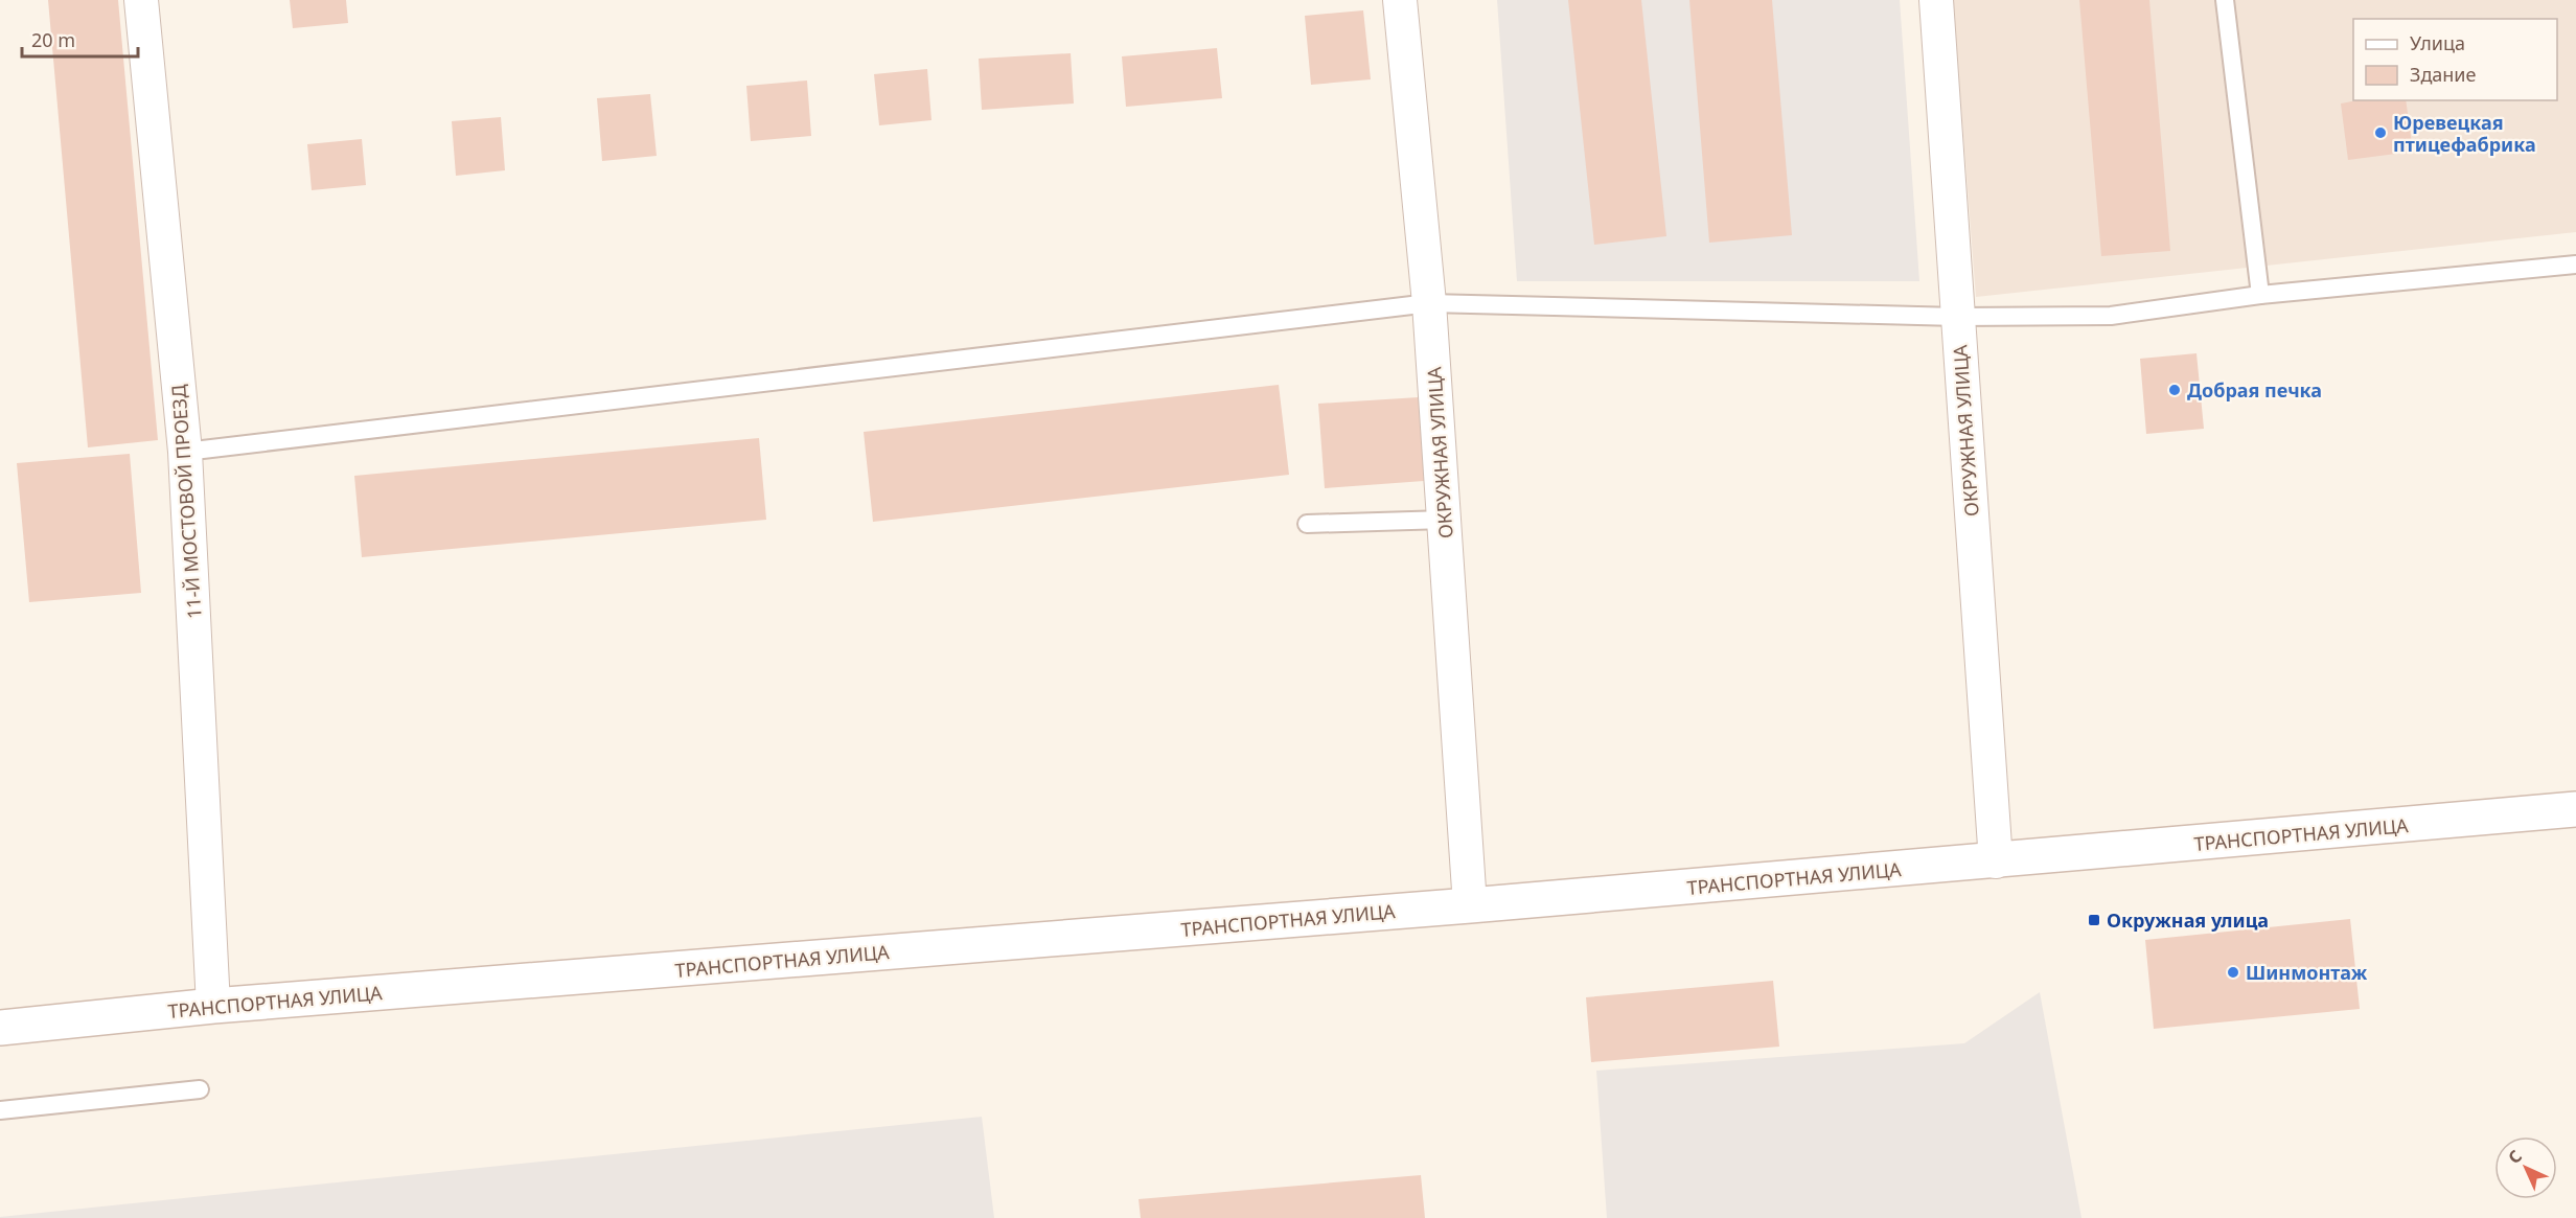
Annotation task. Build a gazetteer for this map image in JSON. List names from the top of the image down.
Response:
{
  "streets": {
    "street": ["ОКРУЖНАЯ УЛИЦА", "11-Й МОСТОВОЙ ПРОЕЗД", "ТРАНСПОРТНАЯ УЛИЦА"]
  },
  "crossings": [
    ["ОКРУЖНАЯ УЛИЦА", "ТРАНСПОРТНАЯ УЛИЦА"],
    ["11-Й МОСТОВОЙ ПРОЕЗД", "ТРАНСПОРТНАЯ УЛИЦА"]
  ],
  "places": {
    "other": ["Юревецкая птицефабрика", "Добрая печка", "Шинмонтаж"],
    "transit": ["Окружная улица"]
  },
  "legend": ["Улица", "Здание"],
  "scale_bar": "20 m",
  "north": "top left"
}
